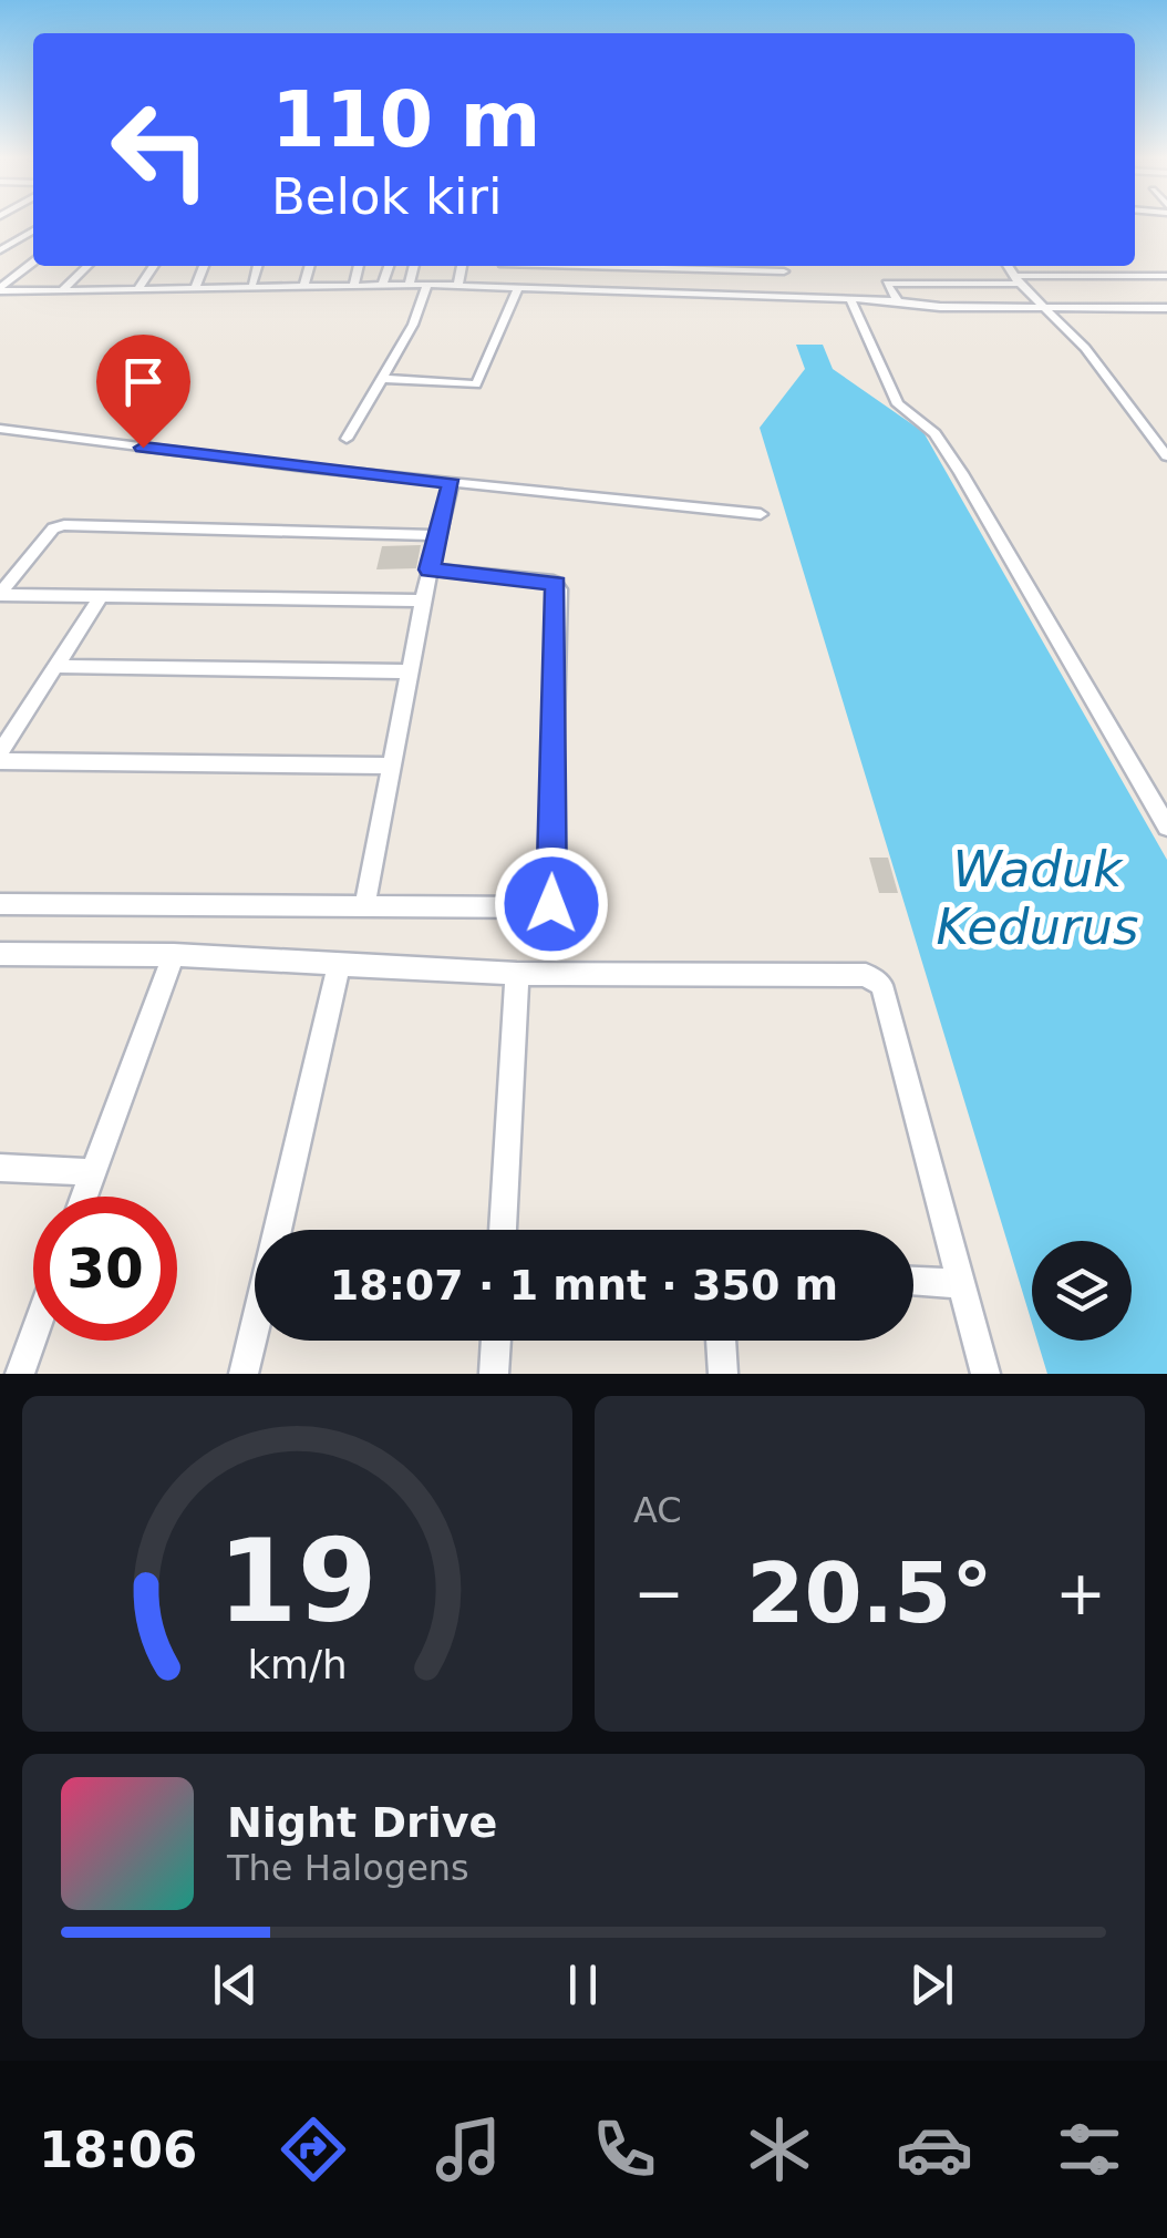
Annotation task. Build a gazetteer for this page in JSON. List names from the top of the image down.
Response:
{
  "water": ["Waduk Kedurus"],
  "page": {
    "turn": ["110 m", "Belok kiri"],
    "limit": "30",
    "trip": "18:07 · 1 mnt · 350 m",
    "tile": "AC",
    "heat": ["−", "20.5°", "+"],
    "song": ["Night Drive", "The Halogens"],
    "tabs": "18:06",
    "gauge": ["19", "km/h"]
  }
}
